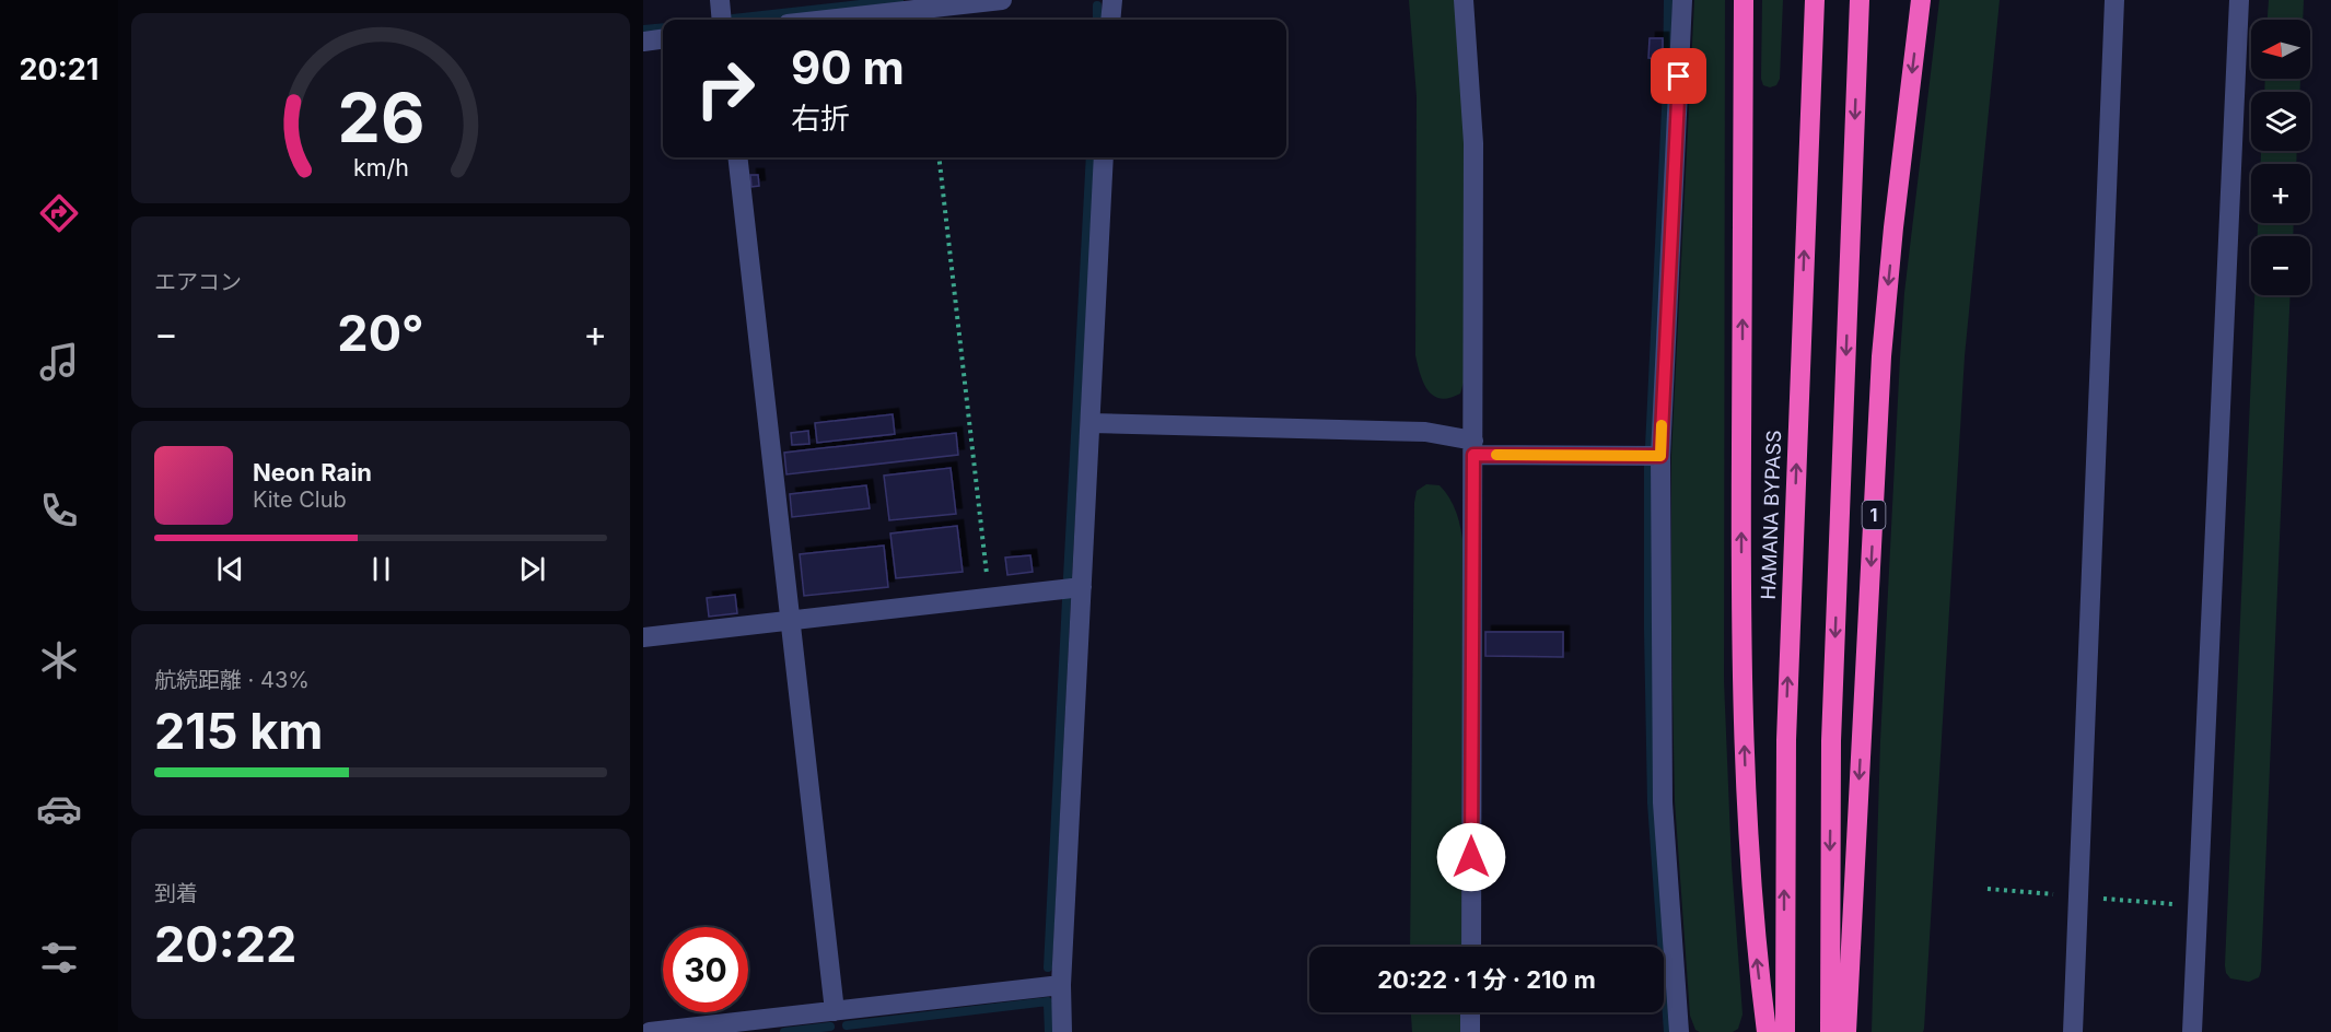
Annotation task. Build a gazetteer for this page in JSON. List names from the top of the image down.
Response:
{
  "streets": {
    "highway": ["HAMANA BYPASS", "1"]
  },
  "north": "left",
  "page": {
    "tabs": "20:21",
    "map_buttons": ["+", "−"],
    "turn": ["90 m", "右折"],
    "tile": [
      "エアコン",
      ["航続距離 · 43%", "215 km"],
      ["到着", "20:22"]
    ],
    "heat": ["−", "20°", "+"],
    "song": ["Neon Rain", "Kite Club"],
    "limit": "30",
    "trip": "20:22 · 1 分 · 210 m",
    "gauge": ["26", "km/h"]
  }
}
